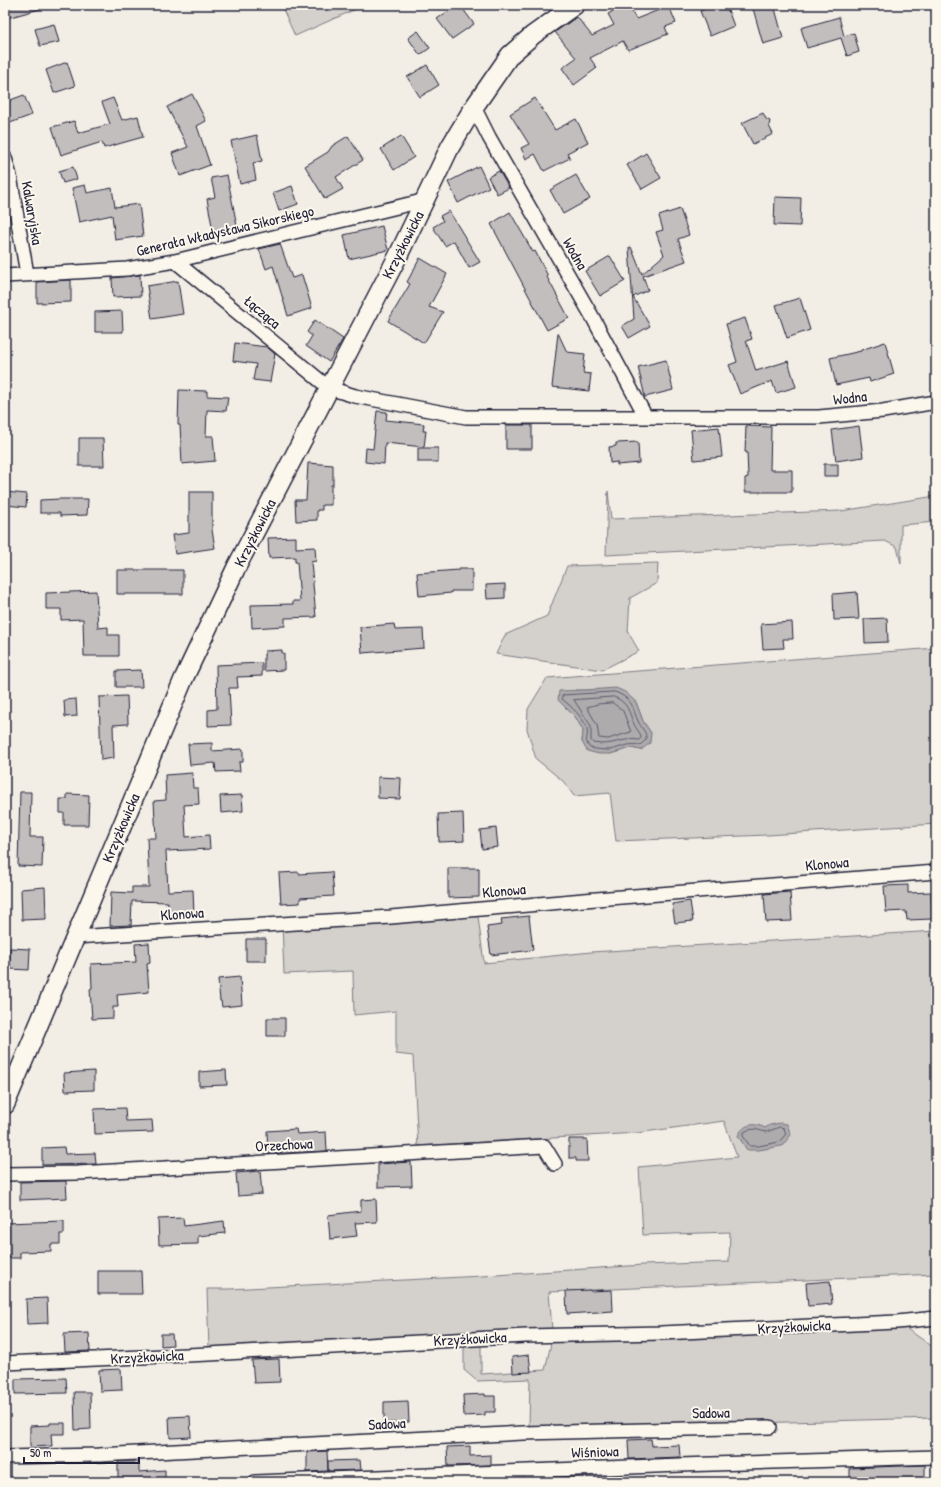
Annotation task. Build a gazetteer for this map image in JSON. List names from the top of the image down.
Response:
{
  "streets": {
    "street": [
      "Kalwaryjska",
      "Generała Władysława Sikorskiego",
      "Krzyżkowicka",
      "Wodna",
      "Łącząca",
      "Klonowa",
      "Orzechowa",
      "Sadowa",
      "Wiśniowa"
    ]
  },
  "crossings": [
    ["Kalwaryjska", "Generała Władysława Sikorskiego"],
    ["Generała Władysława Sikorskiego", "Krzyżkowicka"],
    ["Generała Władysława Sikorskiego", "Łącząca"],
    ["Krzyżkowicka", "Wodna"],
    ["Krzyżkowicka", "Łącząca"],
    ["Krzyżkowicka", "Klonowa"],
    ["Wodna", "Łącząca"]
  ],
  "scale_bar": "50 m"
}
